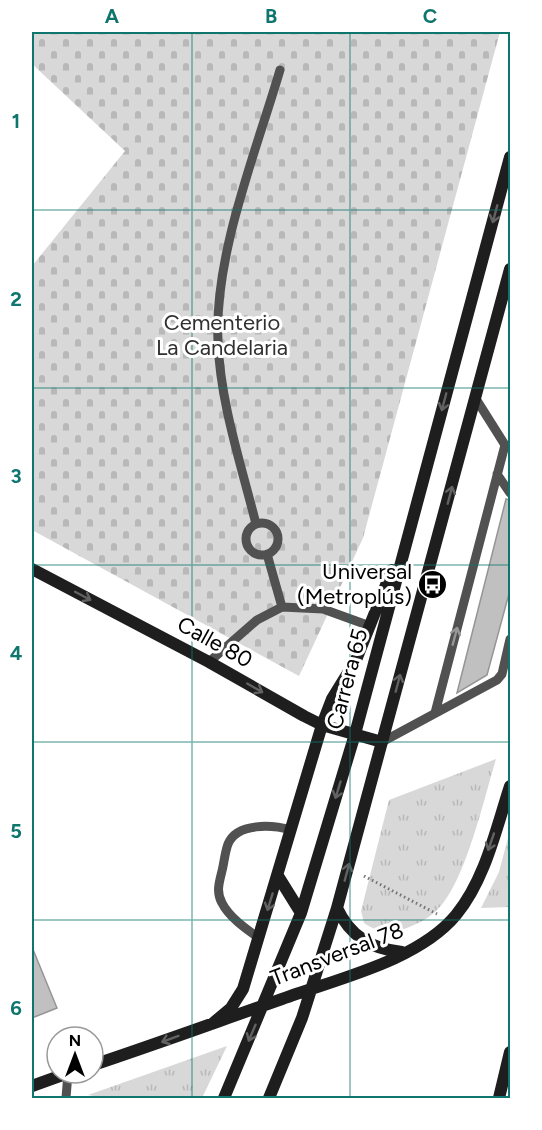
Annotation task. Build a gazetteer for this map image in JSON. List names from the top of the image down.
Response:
{
  "streets": {
    "main road": ["Calle 80", "Carrera 65", "Transversal 78"]
  },
  "crossings": [
    ["Calle 80", "Carrera 65"],
    ["Carrera 65", "Transversal 78"]
  ],
  "one_way": ["Calle 80", "Transversal 78"],
  "parks": ["Cementerio La Candelaria"],
  "places": {
    "bus stop": ["Universal (Metroplús)"]
  },
  "north": "top",
  "grid": {
    "columns": ["A", "B", "C"],
    "rows": [
      "1",
      "2",
      "3",
      "4",
      "5",
      "6"
    ]
  }
}
